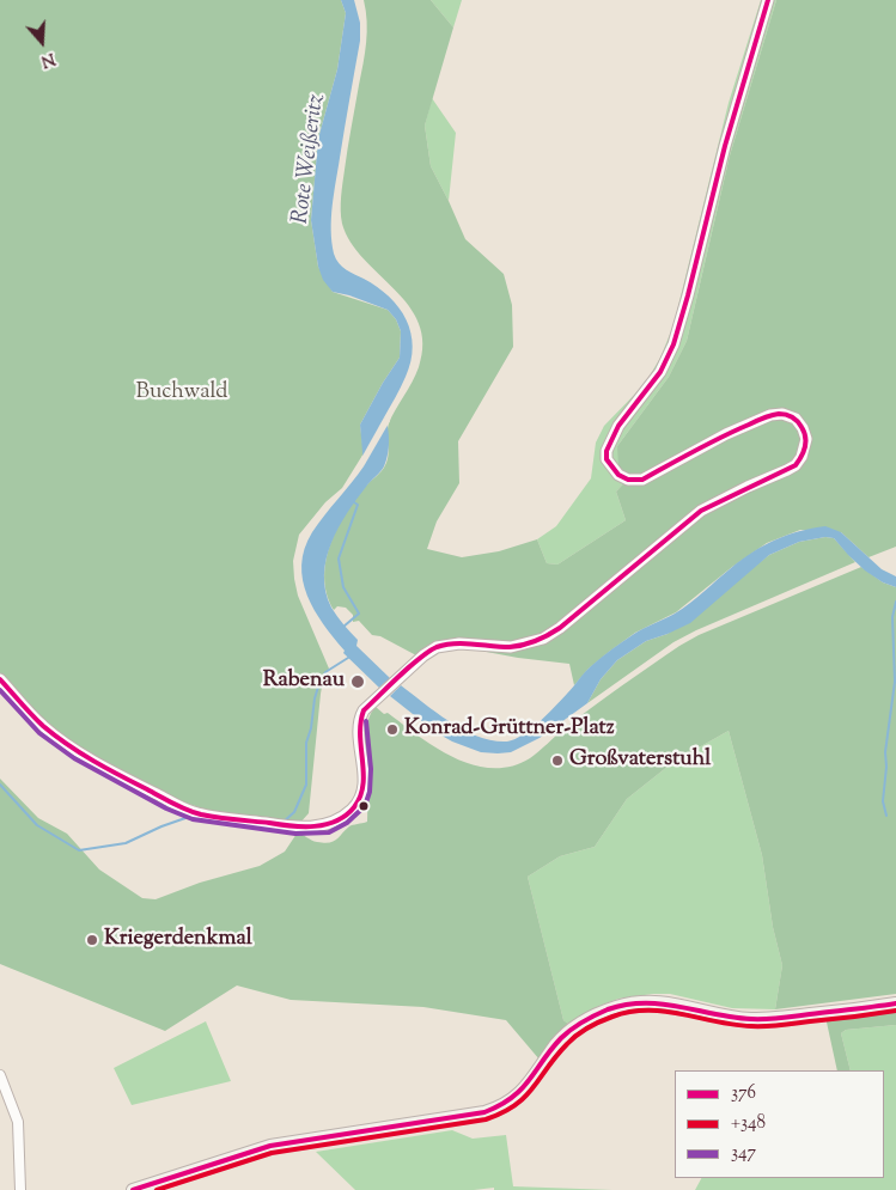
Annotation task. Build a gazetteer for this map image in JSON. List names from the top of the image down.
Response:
{
  "water": ["Rote Weißeritz"],
  "parks": ["Buchwald"],
  "places": [
    "Rabenau",
    "Konrad-Grüttner-Platz",
    "Großvaterstuhl",
    "Kriegerdenkmal"
  ],
  "lines": ["transit line 376", "transit line 347", "transit line +348"],
  "legend": ["376", "+348", "347"],
  "north": "bottom"
}
